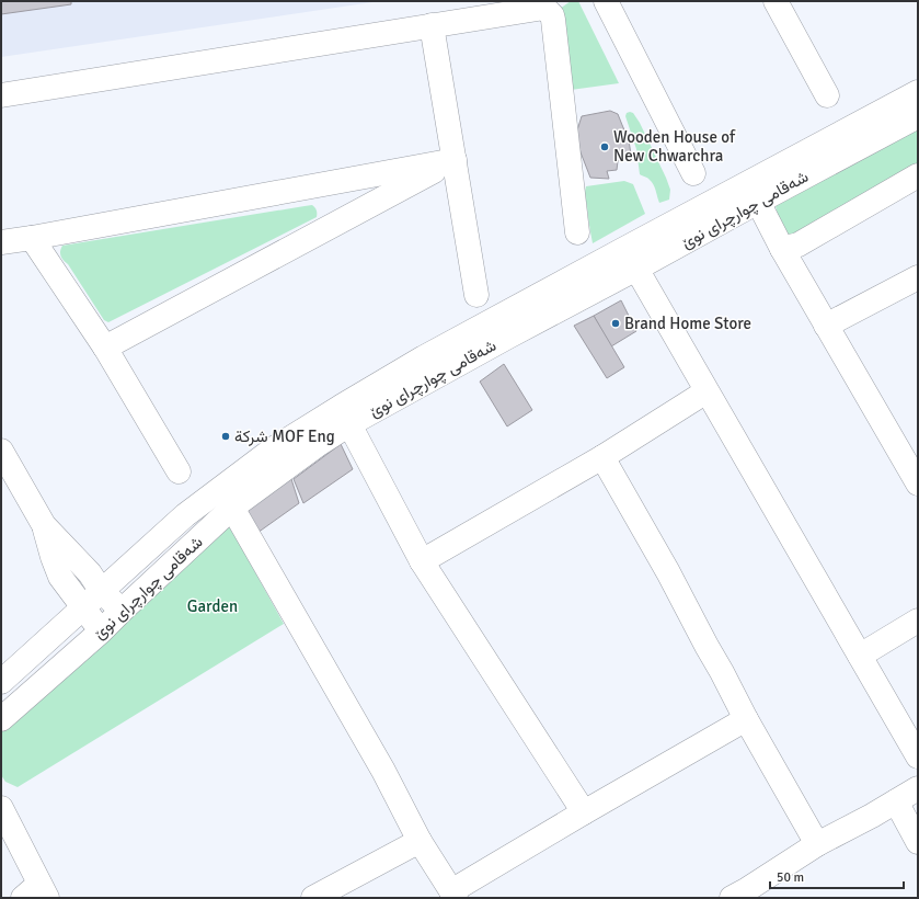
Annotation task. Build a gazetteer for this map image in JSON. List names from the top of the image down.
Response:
{
  "streets": {
    "street": ["شەقامی چوارچرای نوێ"]
  },
  "parks": ["Garden"],
  "places": ["Wooden House of New Chwarchra", "Brand Home Store", "شركة MOF Eng"],
  "scale_bar": "50 m"
}
